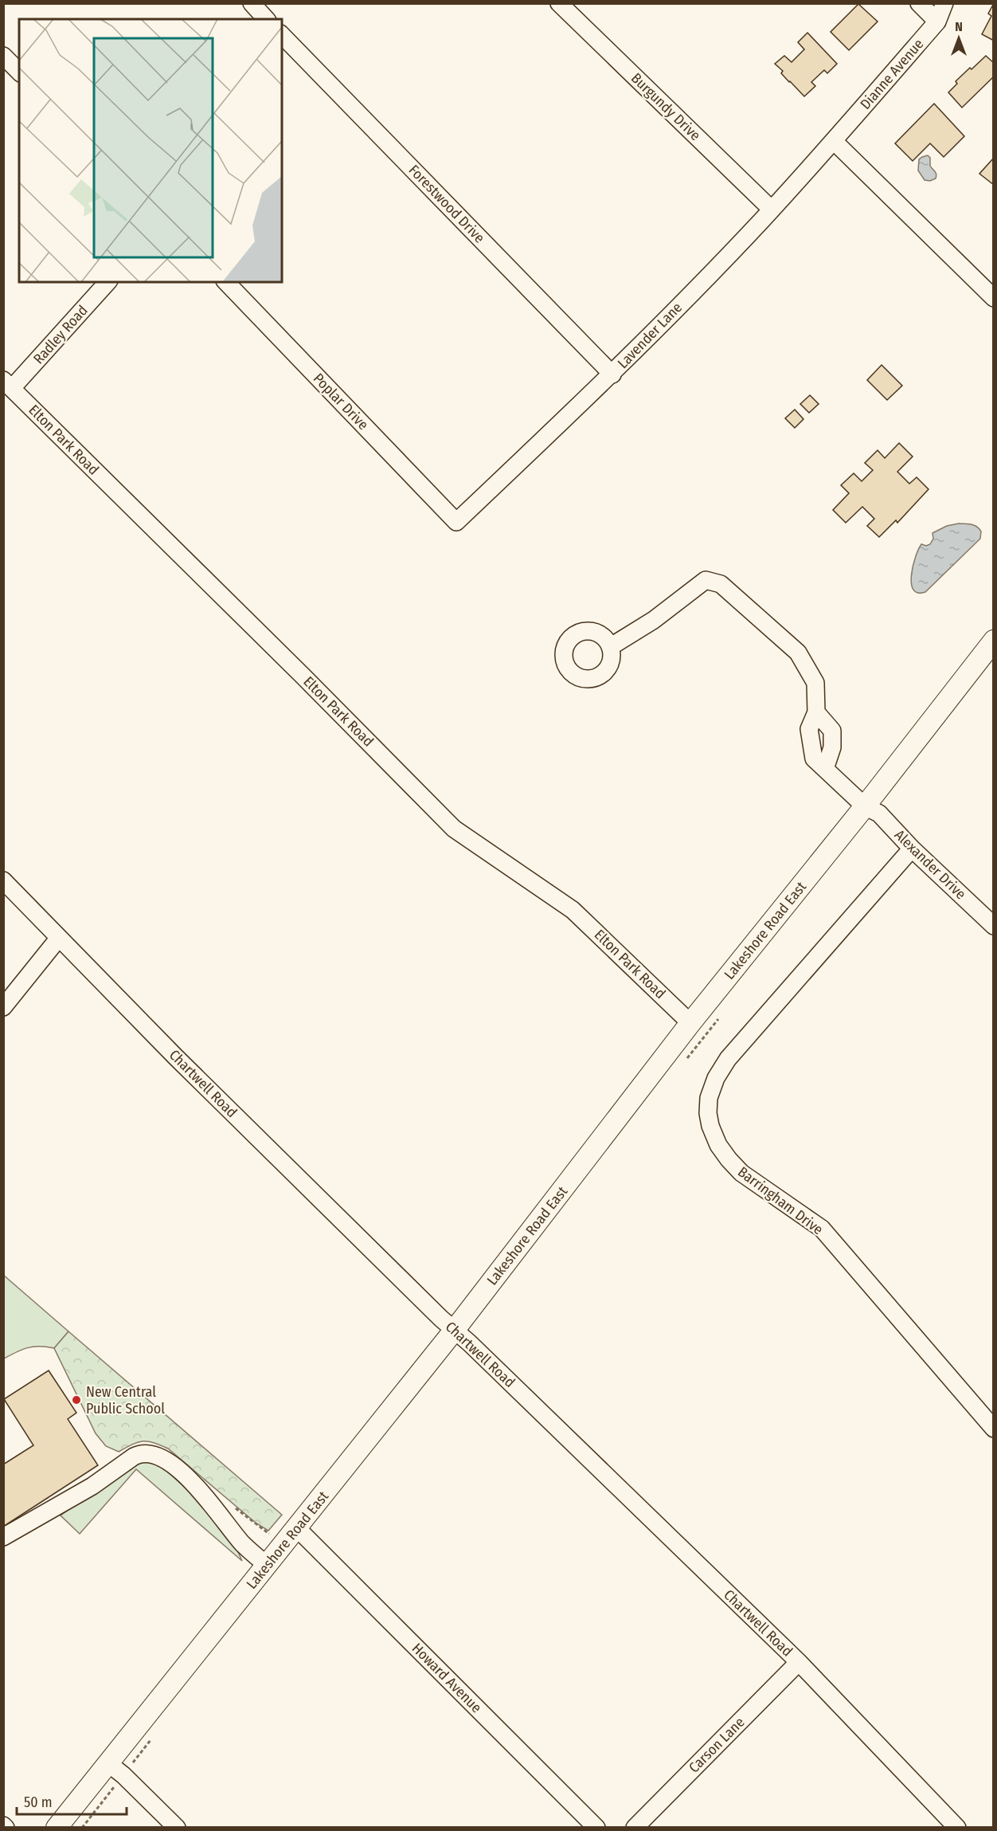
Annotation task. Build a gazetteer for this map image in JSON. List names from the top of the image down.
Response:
{
  "streets": {
    "main road": ["Lakeshore Road East"],
    "street": [
      "Dianne Avenue",
      "Burgundy Drive",
      "Forestwood Drive",
      "Radley Road",
      "Lavender Lane",
      "Poplar Drive",
      "Elton Park Road",
      "Alexander Drive",
      "Chartwell Road",
      "Barringham Drive",
      "Howard Avenue",
      "Carson Lane"
    ]
  },
  "crossings": [
    ["Dianne Avenue", "Lavender Lane"],
    ["Burgundy Drive", "Lavender Lane"],
    ["Forestwood Drive", "Lavender Lane"],
    ["Radley Road", "Elton Park Road"],
    ["Lavender Lane", "Poplar Drive"],
    ["Elton Park Road", "Lakeshore Road East"],
    ["Alexander Drive", "Lakeshore Road East"],
    ["Alexander Drive", "Barringham Drive"],
    ["Lakeshore Road East", "Chartwell Road"],
    ["Lakeshore Road East", "Howard Avenue"],
    ["Chartwell Road", "Carson Lane"]
  ],
  "places": ["New Central Public School"],
  "scale_bar": "50 m",
  "north": "top"
}
